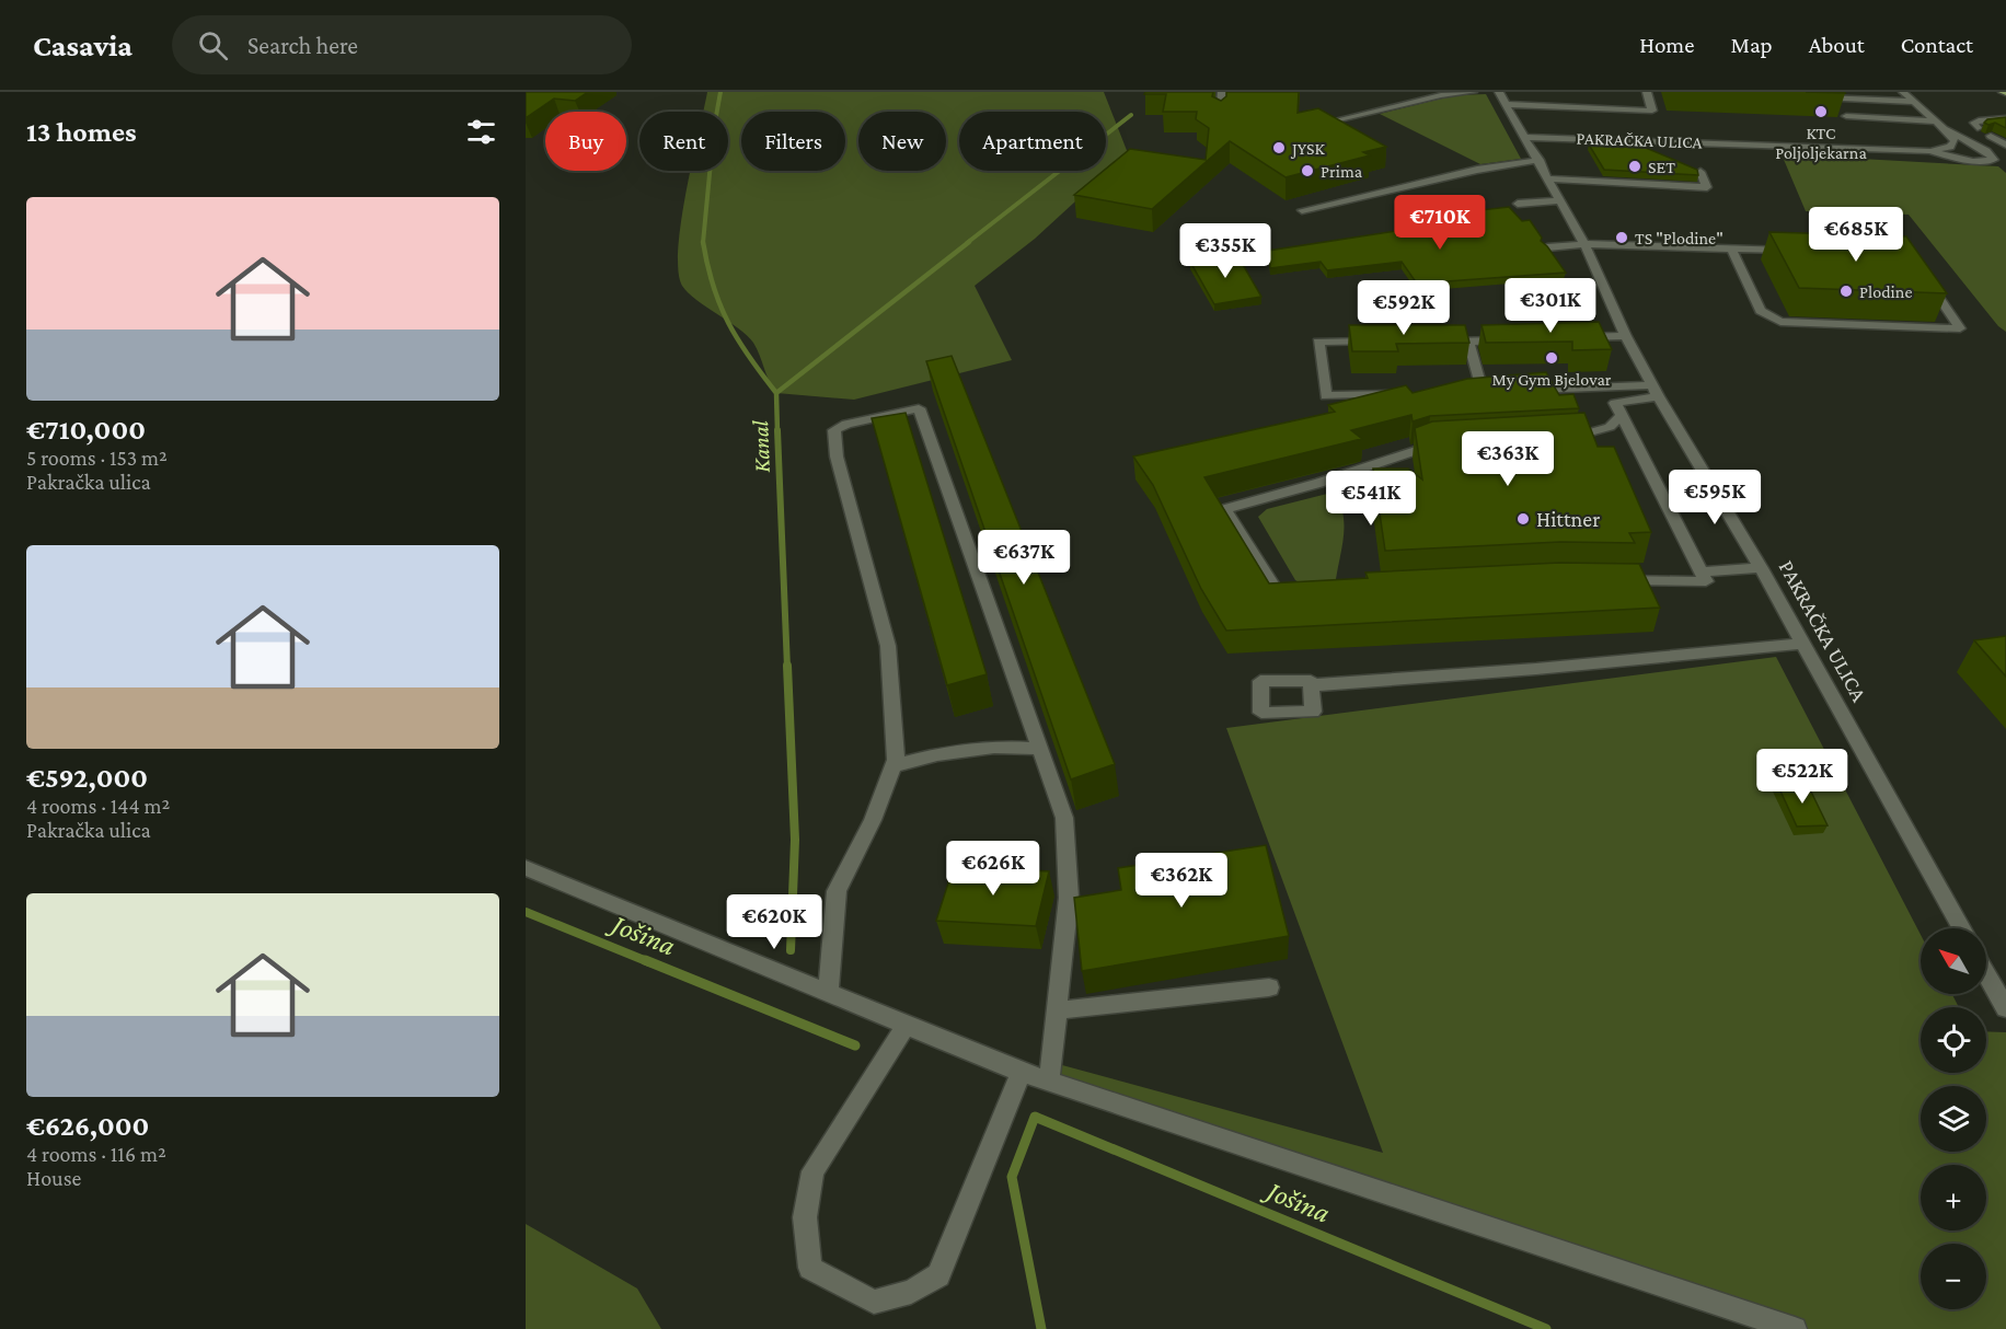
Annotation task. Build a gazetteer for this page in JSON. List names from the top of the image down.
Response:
{
  "streets": {
    "street": ["PAKRAČKA ULICA"]
  },
  "water": ["Kanal", "Jošina"],
  "places": [
    "KTC Poljoljekarna",
    "JYSK",
    "SET",
    "Prima",
    "TS \"Plodine\"",
    "Plodine",
    "My Gym Bjelovar",
    "Hittner"
  ],
  "north": "top left",
  "page": {
    "header": "Casavia",
    "search": "Search here",
    "nav": [
      "Home",
      "Map",
      "About",
      "Contact"
    ],
    "heading": "13 homes",
    "chip": [
      "Buy",
      "Rent",
      "Filters",
      "New",
      "Apartment"
    ],
    "list": [
      {
        "name": "€710,000",
        "note": "5 rooms · 153 m² · Pakračka ulica"
      },
      {
        "name": "€592,000",
        "note": "4 rooms · 144 m² · Pakračka ulica"
      },
      {
        "name": "€626,000",
        "note": "4 rooms · 116 m² · House"
      }
    ],
    "price": [
      "€710K",
      "€685K",
      "€355K",
      "€301K",
      "€592K",
      "€363K",
      "€595K",
      "€541K",
      "€637K",
      "€522K",
      "€626K",
      "€362K",
      "€620K"
    ],
    "map_buttons": ["+", "−"]
  }
}
